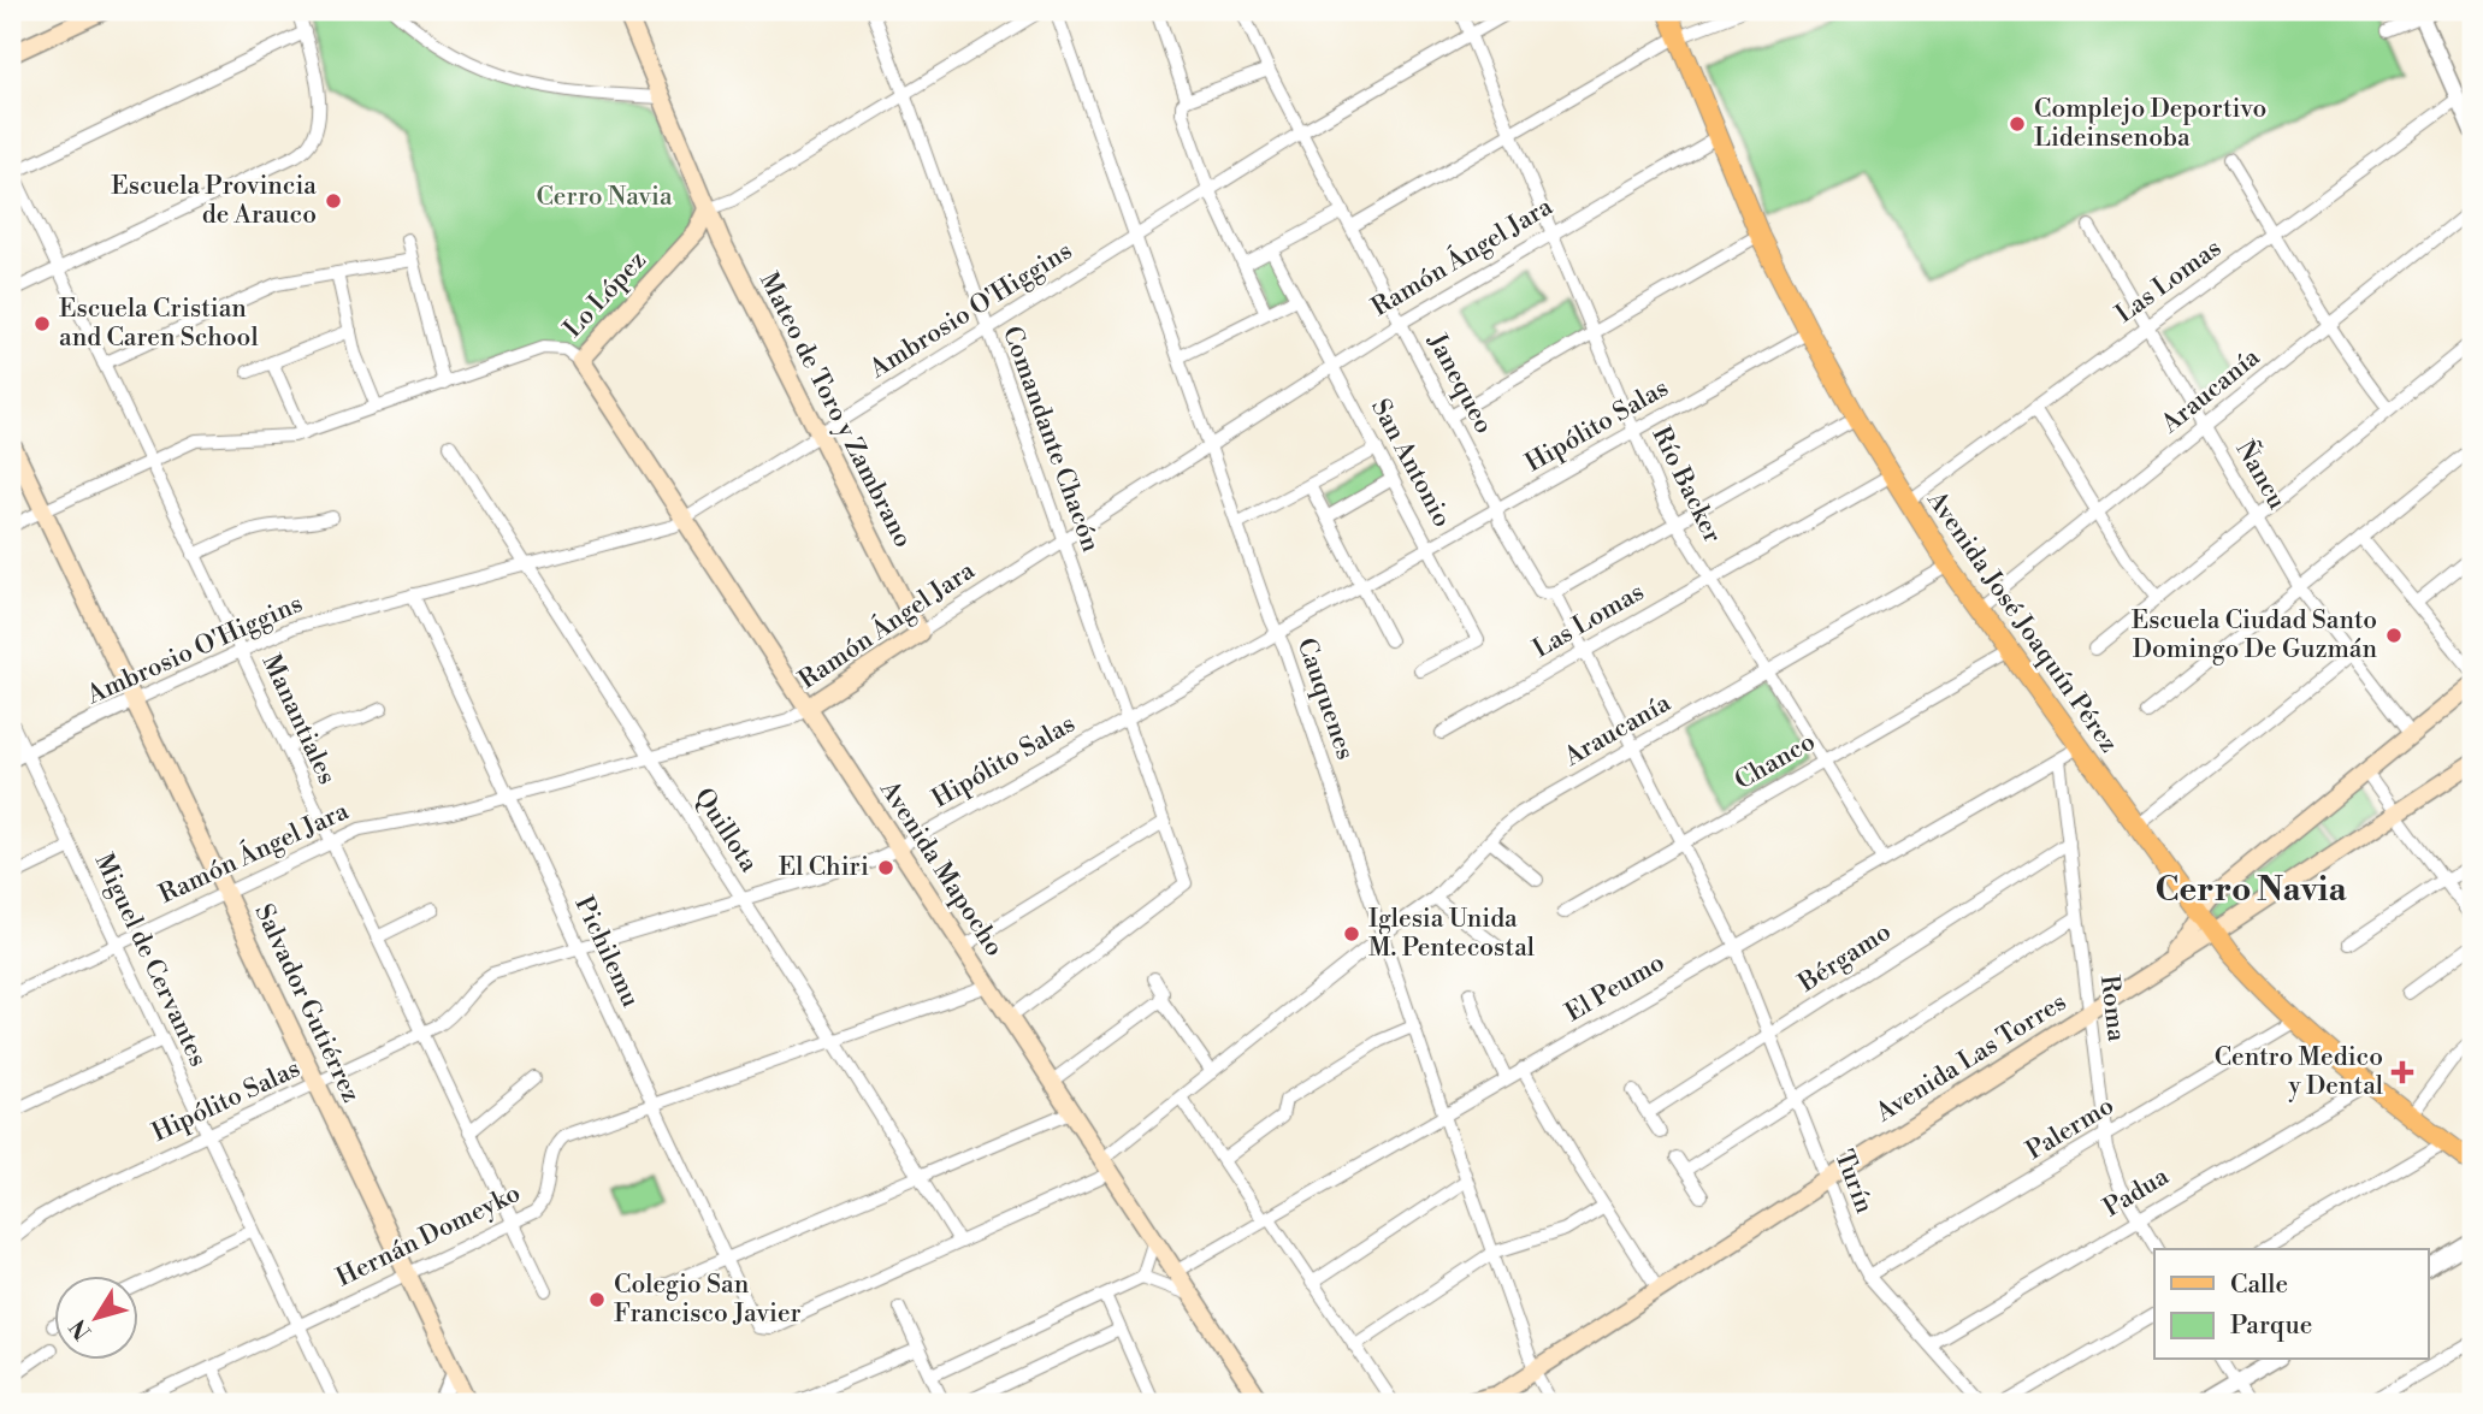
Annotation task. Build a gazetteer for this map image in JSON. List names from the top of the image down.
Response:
{
  "streets": {
    "main road": [
      "Ramón Ángel Jara",
      "Lo López",
      "Mateo de Toro y Zambrano",
      "Avenida José Joaquín Pérez",
      "Avenida Mapocho",
      "Salvador Gutiérrez",
      "Avenida Las Torres"
    ],
    "street": [
      "Las Lomas",
      "Ambrosio O'Higgins",
      "Janequeo",
      "Araucanía",
      "Hipólito Salas",
      "Comandante Chacón",
      "San Antonio",
      "Ñancu",
      "Río Backer",
      "Cauquenes",
      "Manantiales",
      "Chanco",
      "Quillota",
      "Pichilemu",
      "Bérgamo",
      "Miguel de Cervantes",
      "El Peumo",
      "Roma",
      "Palermo",
      "Turín",
      "Padua",
      "Hernán Domeyko"
    ]
  },
  "crossings": [
    ["Ramón Ángel Jara", "Janequeo"],
    ["Ramón Ángel Jara", "Mateo de Toro y Zambrano"],
    ["Ramón Ángel Jara", "Comandante Chacón"],
    ["Ramón Ángel Jara", "San Antonio"],
    ["Ramón Ángel Jara", "Río Backer"],
    ["Ramón Ángel Jara", "Avenida José Joaquín Pérez"],
    ["Ramón Ángel Jara", "Cauquenes"],
    ["Ramón Ángel Jara", "Manantiales"],
    ["Ramón Ángel Jara", "Quillota"],
    ["Ramón Ángel Jara", "Avenida Mapocho"],
    ["Ramón Ángel Jara", "Pichilemu"],
    ["Ramón Ángel Jara", "Miguel de Cervantes"],
    ["Ramón Ángel Jara", "Salvador Gutiérrez"],
    ["Las Lomas", "Janequeo"],
    ["Las Lomas", "Ñancu"],
    ["Las Lomas", "Río Backer"],
    ["Las Lomas", "Avenida José Joaquín Pérez"],
    ["Lo López", "Mateo de Toro y Zambrano"],
    ["Lo López", "Manantiales"],
    ["Lo López", "Avenida Mapocho"],
    ["Lo López", "Salvador Gutiérrez"],
    ["Ambrosio O'Higgins", "Janequeo"],
    ["Ambrosio O'Higgins", "Mateo de Toro y Zambrano"],
    ["Ambrosio O'Higgins", "Comandante Chacón"],
    ["Ambrosio O'Higgins", "Río Backer"],
    ["Ambrosio O'Higgins", "Cauquenes"],
    ["Ambrosio O'Higgins", "Manantiales"],
    ["Ambrosio O'Higgins", "Quillota"],
    ["Ambrosio O'Higgins", "Avenida Mapocho"],
    ["Ambrosio O'Higgins", "Pichilemu"],
    ["Ambrosio O'Higgins", "Miguel de Cervantes"],
    ["Ambrosio O'Higgins", "Salvador Gutiérrez"],
    ["Janequeo", "Araucanía"],
    ["Janequeo", "Hipólito Salas"],
    ["Janequeo", "Chanco"],
    ["Janequeo", "El Peumo"],
    ["Janequeo", "Turín"],
    ["Araucanía", "Ñancu"],
    ["Araucanía", "Río Backer"],
    ["Araucanía", "Avenida José Joaquín Pérez"],
    ["Araucanía", "Cauquenes"],
    ["Araucanía", "Quillota"],
    ["Araucanía", "Avenida Mapocho"],
    ["Araucanía", "Pichilemu"],
    ["Hipólito Salas", "Comandante Chacón"],
    ["Hipólito Salas", "San Antonio"],
    ["Hipólito Salas", "Río Backer"],
    ["Hipólito Salas", "Avenida José Joaquín Pérez"],
    ["Hipólito Salas", "Cauquenes"],
    ["Hipólito Salas", "Manantiales"],
    ["Hipólito Salas", "Quillota"],
    ["Hipólito Salas", "Avenida Mapocho"],
    ["Hipólito Salas", "Pichilemu"],
    ["Hipólito Salas", "Miguel de Cervantes"],
    ["Hipólito Salas", "Salvador Gutiérrez"],
    ["Comandante Chacón", "Avenida Mapocho"],
    ["Río Backer", "Chanco"],
    ["Río Backer", "El Peumo"],
    ["Avenida José Joaquín Pérez", "Chanco"],
    ["Avenida José Joaquín Pérez", "El Peumo"],
    ["Avenida José Joaquín Pérez", "Avenida Las Torres"],
    ["Avenida José Joaquín Pérez", "Palermo"],
    ["Avenida José Joaquín Pérez", "Padua"],
    ["Cauquenes", "El Peumo"],
    ["Cauquenes", "Avenida Las Torres"],
    ["Manantiales", "Hernán Domeyko"],
    ["Quillota", "Hernán Domeyko"],
    ["Avenida Mapocho", "El Peumo"],
    ["Avenida Mapocho", "Hernán Domeyko"],
    ["Pichilemu", "Hernán Domeyko"],
    ["Bérgamo", "Roma"],
    ["Bérgamo", "Turín"],
    ["Miguel de Cervantes", "Hernán Domeyko"],
    ["El Peumo", "Roma"],
    ["El Peumo", "Turín"],
    ["Salvador Gutiérrez", "Hernán Domeyko"],
    ["Roma", "Avenida Las Torres"],
    ["Roma", "Palermo"],
    ["Roma", "Padua"],
    ["Avenida Las Torres", "Turín"],
    ["Palermo", "Turín"],
    ["Turín", "Padua"]
  ],
  "districts": ["Cerro Navia"],
  "parks": ["Cerro Navia"],
  "places": {
    "other": [
      "Complejo Deportivo Lideinsenoba",
      "Escuela Provincia de Arauco",
      "Escuela Cristian and Caren School",
      "Escuela Ciudad Santo Domingo De Guzmán",
      "El Chiri",
      "Iglesia Unida M. Pentecostal",
      "Colegio San Francisco Javier"
    ],
    "health": ["Centro Medico y Dental"]
  },
  "legend": ["Calle", "Parque"],
  "north": "bottom left"
}
